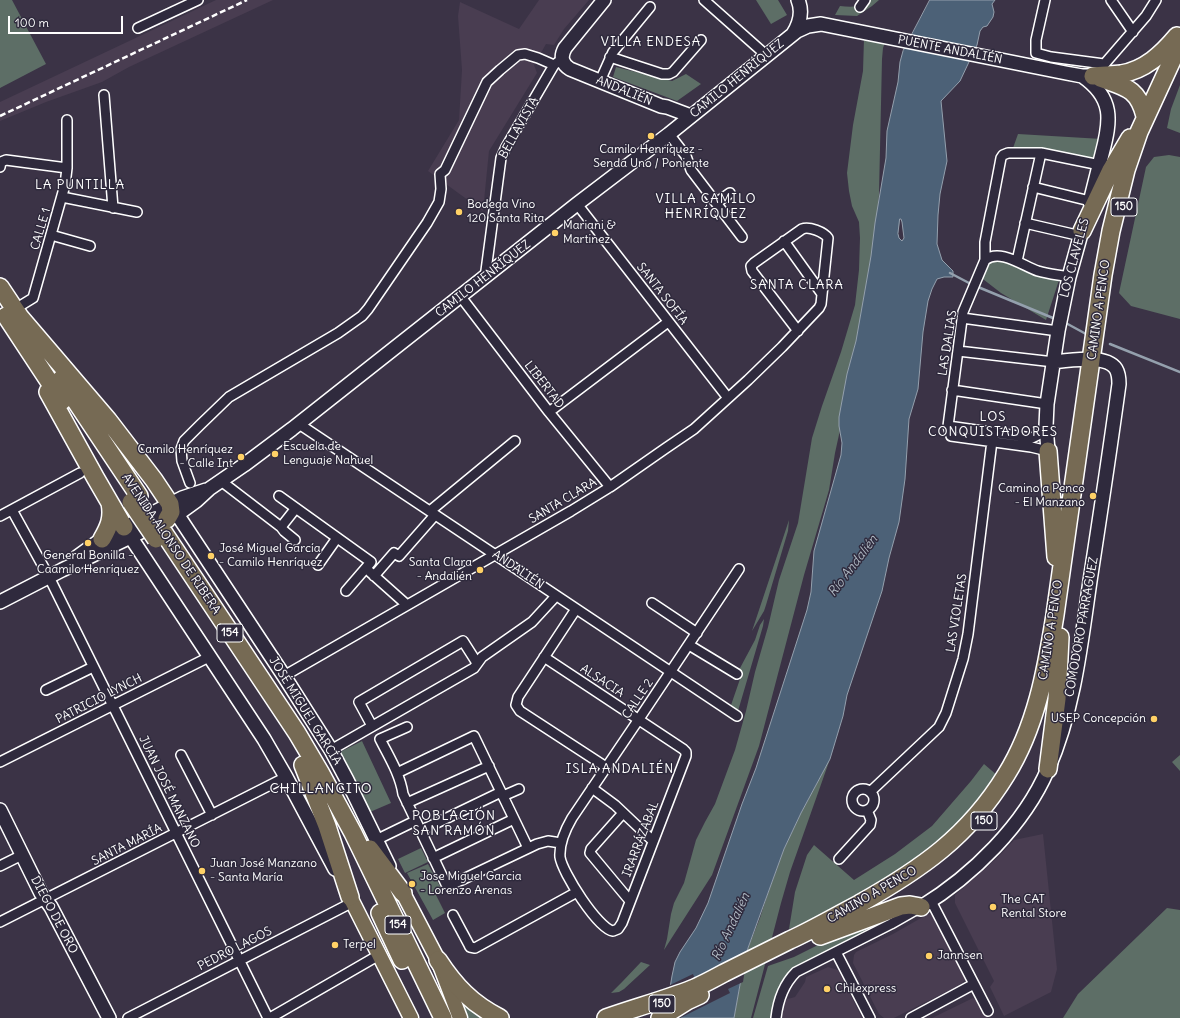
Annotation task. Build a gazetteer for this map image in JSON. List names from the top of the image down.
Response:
{
  "streets": {
    "highway": [
      "150",
      "CAMINO A PENCO",
      "AVENIDA ALONSO DE RIBERA",
      "154"
    ],
    "main road": [
      "PUENTE ANDALIÉN",
      "CAMILO HENRÍQUEZ",
      "ANDALIÉN",
      "BELLAVISTA",
      "LOS CLAVELES",
      "COMODORO PARRAGUEZ",
      "JOSÉ MIGUEL GARCÍA",
      "DIEGO DE ORO"
    ],
    "street": [
      "CALLE 1",
      "SANTA SOFÍA",
      "LAS DALIAS",
      "LIBERTAD",
      "SANTA CLARA",
      "LAS VIOLETAS",
      "ALSACIA",
      "PATRICIO LYNCH",
      "CALLE 2",
      "JUAN JOSÉ MANZANO",
      "IRARRÁZABAL",
      "SANTA MARÍA",
      "PEDRO LAGOS"
    ]
  },
  "crossings": [
    ["PUENTE ANDALIÉN", "CAMILO HENRÍQUEZ"],
    ["PUENTE ANDALIÉN", "LOS CLAVELES"],
    ["CAMILO HENRÍQUEZ", "ANDALIÉN"],
    ["CAMILO HENRÍQUEZ", "BELLAVISTA"],
    ["CAMILO HENRÍQUEZ", "SANTA SOFÍA"],
    ["CAMILO HENRÍQUEZ", "LIBERTAD"],
    ["CAMILO HENRÍQUEZ", "AVENIDA ALONSO DE RIBERA"],
    ["CAMILO HENRÍQUEZ", "JOSÉ MIGUEL GARCÍA"],
    ["CAMILO HENRÍQUEZ", "JUAN JOSÉ MANZANO"],
    ["ANDALIÉN", "BELLAVISTA"],
    ["ANDALIÉN", "SANTA CLARA"],
    ["ANDALIÉN", "CALLE 2"],
    ["CALLE 1", "AVENIDA ALONSO DE RIBERA"],
    ["SANTA SOFÍA", "SANTA CLARA"],
    ["CAMINO A PENCO", "COMODORO PARRAGUEZ"],
    ["LAS DALIAS", "LAS VIOLETAS"],
    ["LIBERTAD", "SANTA CLARA"],
    ["SANTA CLARA", "JOSÉ MIGUEL GARCÍA"],
    ["AVENIDA ALONSO DE RIBERA", "JOSÉ MIGUEL GARCÍA"],
    ["ALSACIA", "CALLE 2"],
    ["ALSACIA", "IRARRÁZABAL"],
    ["PATRICIO LYNCH", "JUAN JOSÉ MANZANO"],
    ["JUAN JOSÉ MANZANO", "SANTA MARÍA"],
    ["JUAN JOSÉ MANZANO", "PEDRO LAGOS"],
    ["SANTA MARÍA", "DIEGO DE ORO"]
  ],
  "districts": [
    "VILLA ENDESA",
    "LA PUNTILLA",
    "VILLA CAMILO HENRÍQUEZ",
    "SANTA CLARA",
    "LOS CONQUISTADORES",
    "ISLA ANDALIÉN",
    "CHILLANCITO",
    "POBLACIÓN SAN RAMÓN"
  ],
  "water": ["Río Andalién"],
  "places": [
    "Camilo Henríquez - Senda Uno / Poniente",
    "Bodega Vino 120 Santa Rita",
    "Mariani & Martinez",
    "Escuela de Lenguaje Nahuel",
    "Camilo Henríquez - Calle Int",
    "Camino a Penco - El Manzano",
    "General Bonilla - Caamilo Henríquez",
    "José Miguel García - Camilo Henríquez",
    "Santa Clara - Andalién",
    "USEP Concepción",
    "Juan José Manzano - Santa María",
    "Jose Miguel Garcia - Lorenzo Arenas",
    "The CAT Rental Store",
    "Terpel",
    "Jannsen",
    "Chilexpress"
  ],
  "scale_bar": "100 m"
}
